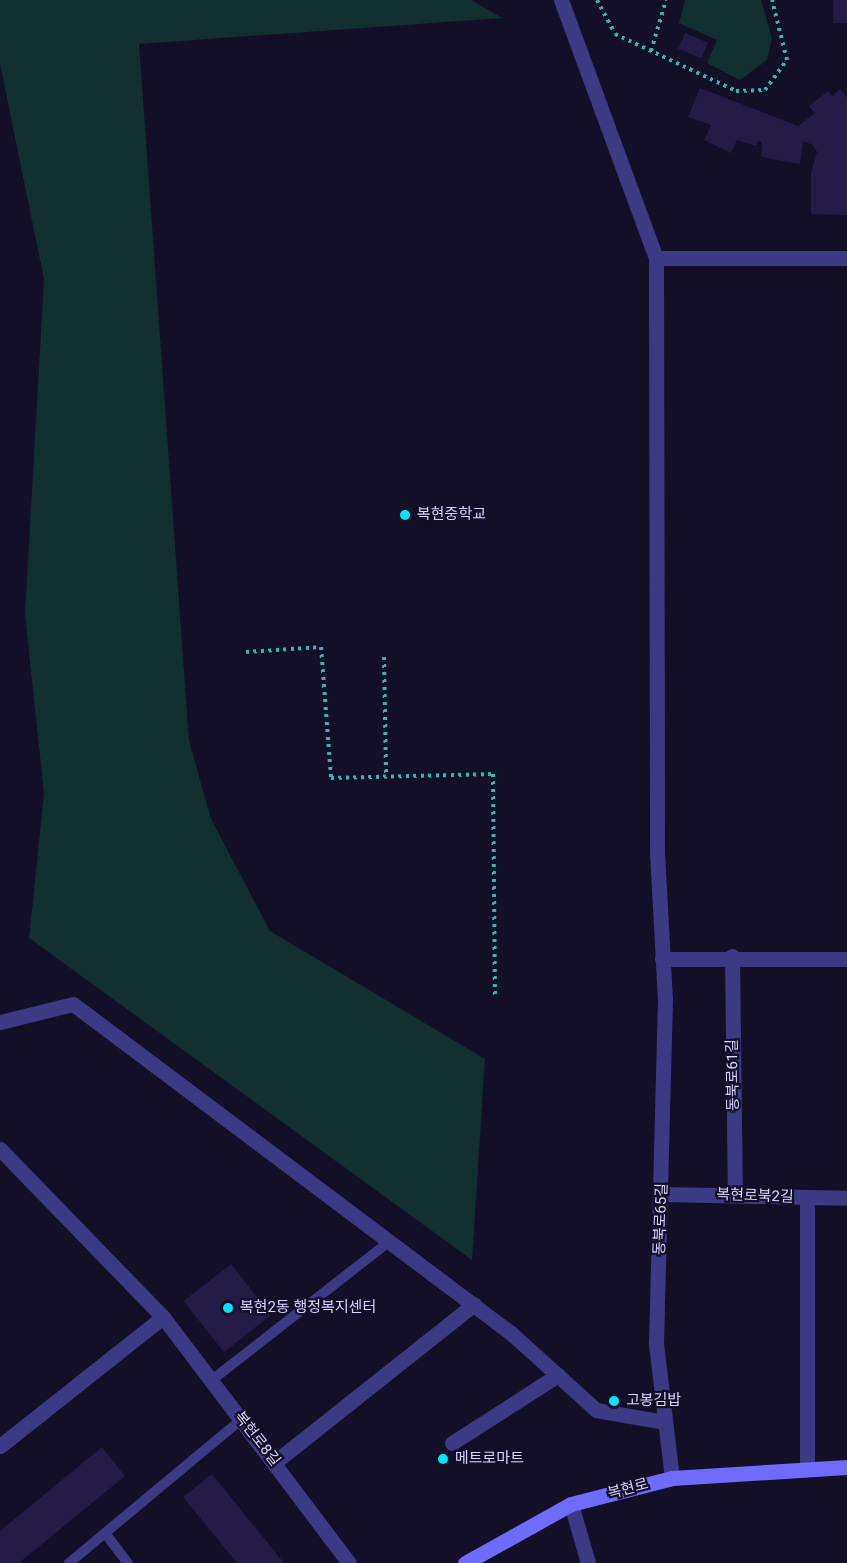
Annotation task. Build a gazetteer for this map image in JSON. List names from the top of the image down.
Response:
{
  "streets": {
    "main road": ["복현로"],
    "street": [
      "동북로61길",
      "복현로북2길",
      "동북로65길",
      "복현로8길"
    ]
  },
  "crossings": [
    ["동북로61길", "복현로북2길"],
    ["복현로북2길", "동북로65길"],
    ["동북로65길", "복현로"]
  ],
  "places": [
    "복현중학교",
    "복현2동 행정복지센터",
    "고봉김밥",
    "메트로마트"
  ]
}
